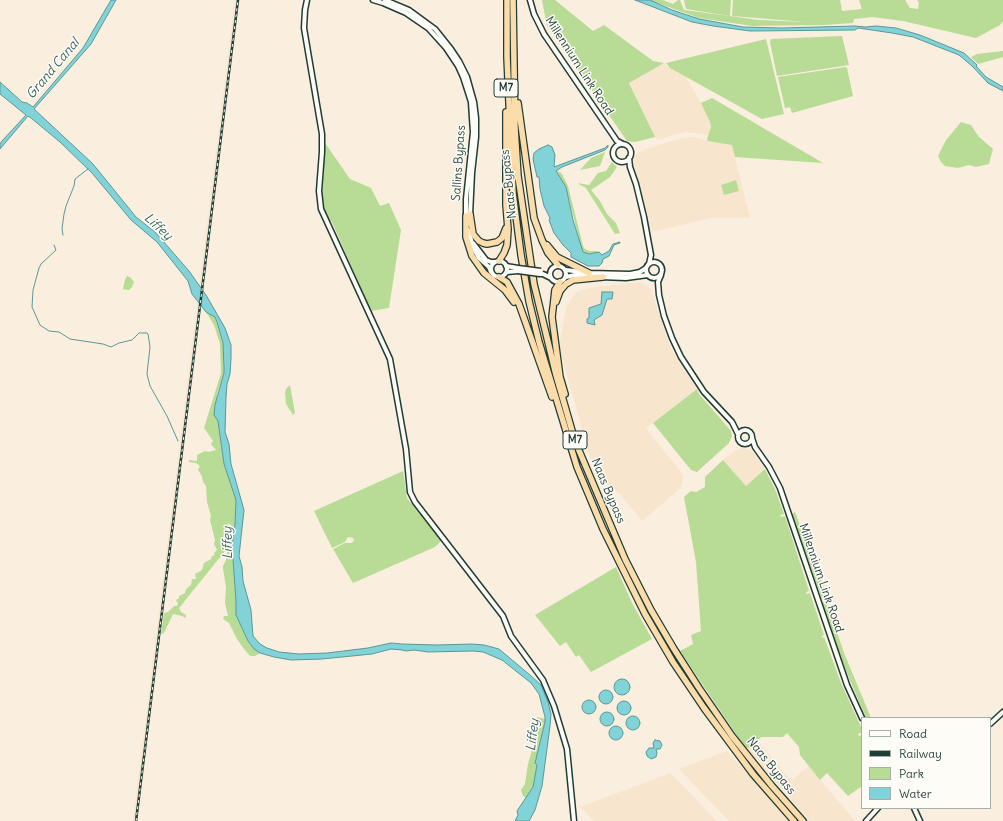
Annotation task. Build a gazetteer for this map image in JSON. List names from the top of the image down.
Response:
{
  "streets": {
    "highway": ["M7", "Naas Bypass"],
    "main road": ["Millennium Link Road", "Sallins Bypass"]
  },
  "crossings": [
    ["M7", "Sallins Bypass"],
    ["M7", "Naas Bypass"]
  ],
  "water": ["Grand Canal", "Liffey"],
  "legend": [
    "Road",
    "Railway",
    "Park",
    "Water"
  ]
}
